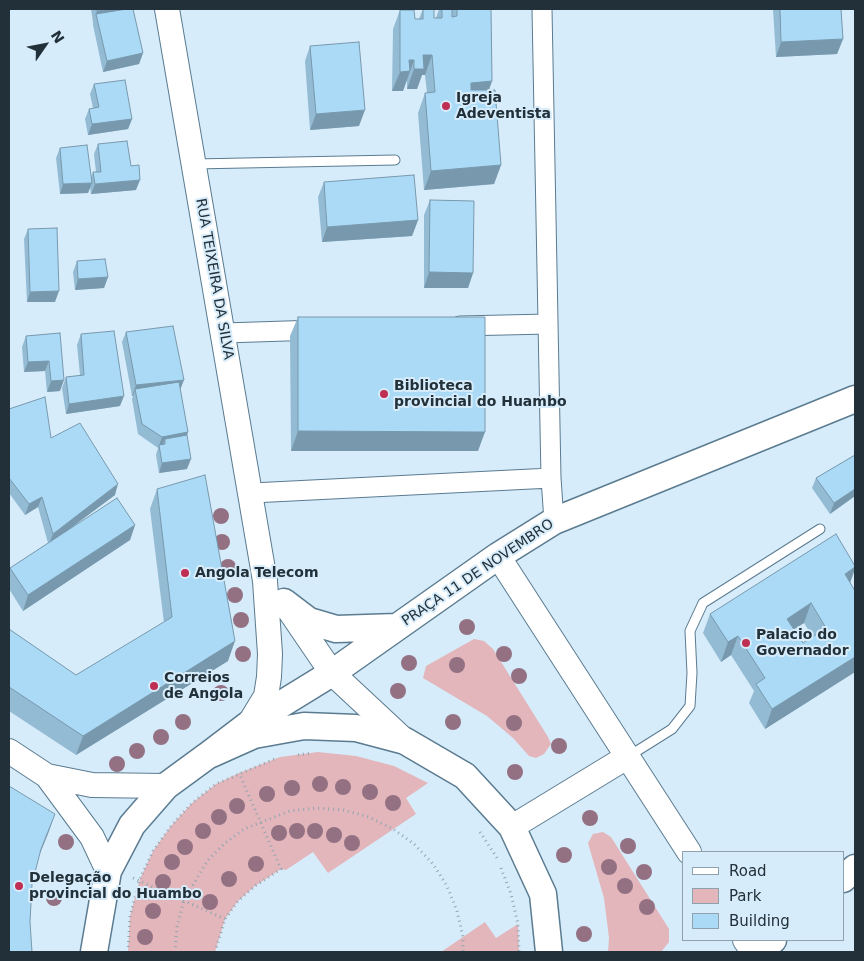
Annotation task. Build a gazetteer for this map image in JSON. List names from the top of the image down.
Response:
{
  "streets": {
    "main road": ["PRAÇA 11 DE NOVEMBRO"],
    "street": ["RUA TEIXEIRA DA SILVA"]
  },
  "crossings": [
    ["RUA TEIXEIRA DA SILVA", "PRAÇA 11 DE NOVEMBRO"]
  ],
  "places": [
    "Igreja Adeventista",
    "Biblioteca provincial do Huambo",
    "Angola Telecom",
    "Palacio do Governador",
    "Correios de Angola",
    "Delegação provincial do Huambo"
  ],
  "legend": ["Road", "Park", "Building"],
  "north": "top right"
}
